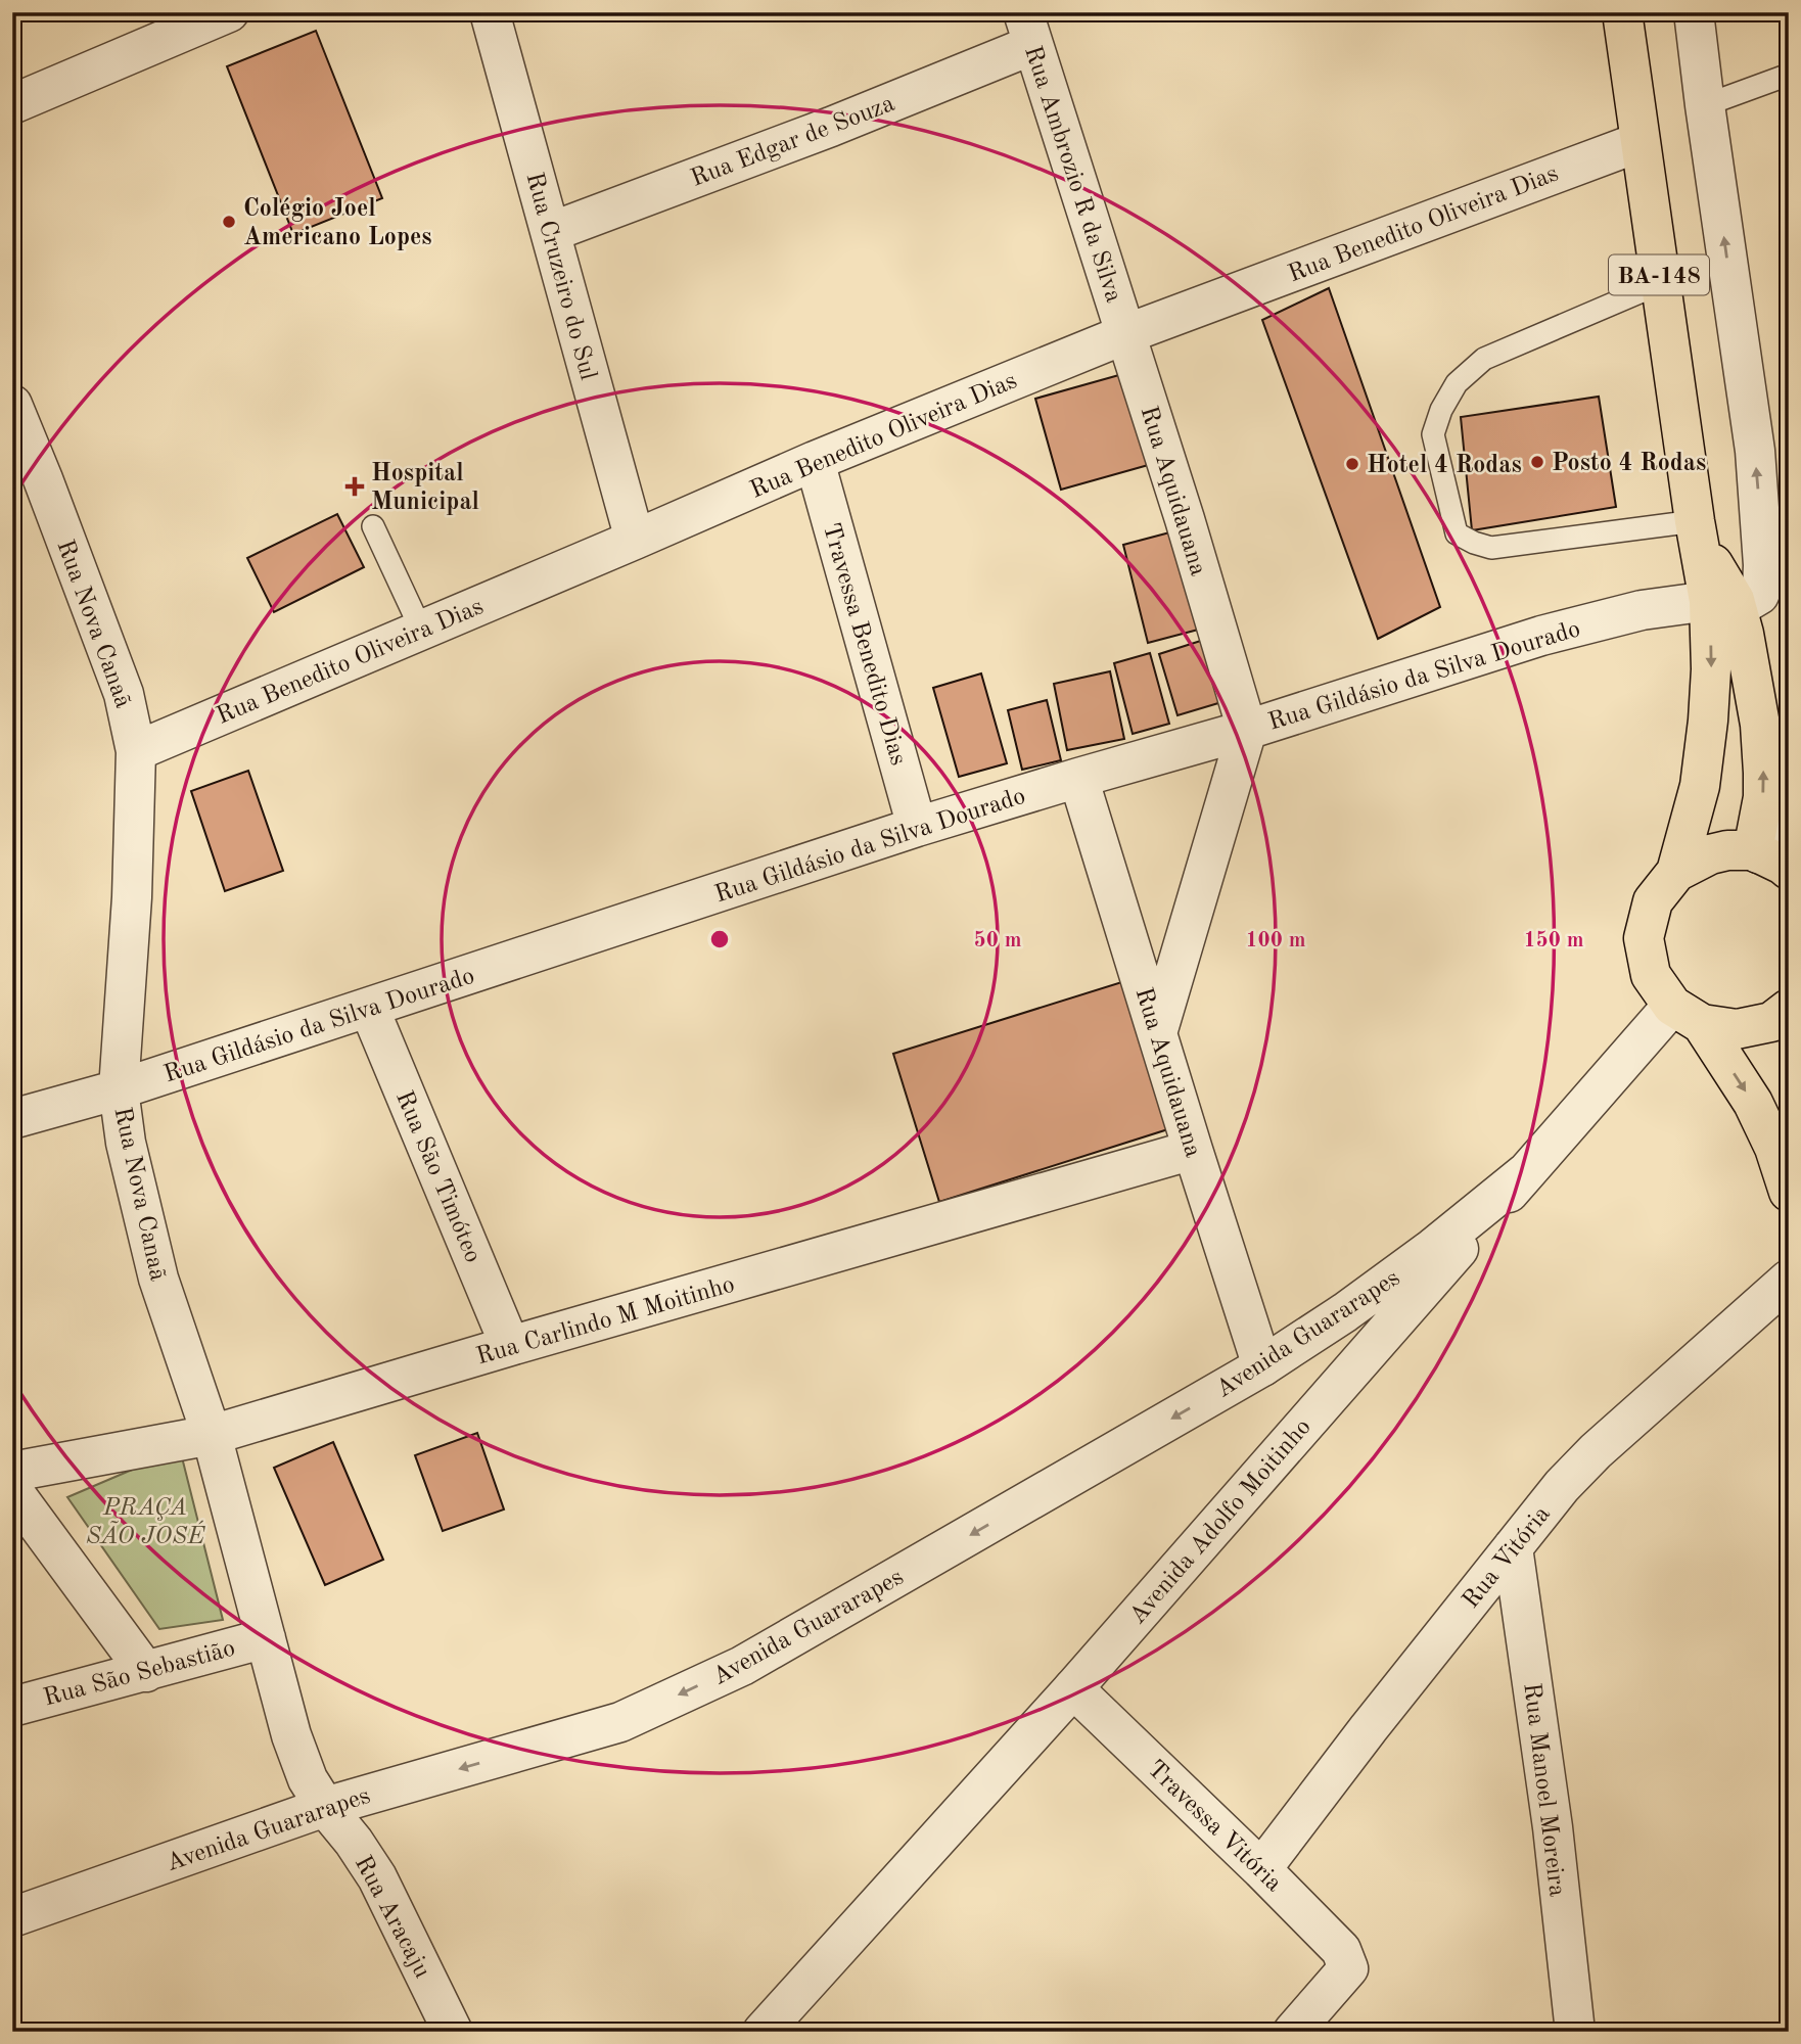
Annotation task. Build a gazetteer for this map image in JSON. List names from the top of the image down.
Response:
{
  "streets": {
    "main road": ["BA-148"],
    "street": [
      "Rua Edgar de Souza",
      "Rua Ambrozio R da Silva",
      "Rua Benedito Oliveira Dias",
      "Rua Cruzeiro do Sul",
      "Rua Aquidauana",
      "Rua Nova Canaã",
      "Travessa Benedito Dias",
      "Rua Gildásio da Silva Dourado",
      "Rua São Timóteo",
      "Rua Carlindo M Moitinho",
      "Avenida Guararapes",
      "Avenida Adolfo Moitinho",
      "Rua Vitória",
      "Rua São Sebastião",
      "Rua Manoel Moreira",
      "Travessa Vitória",
      "Rua Aracaju"
    ]
  },
  "crossings": [
    ["Rua Edgar de Souza", "Rua Ambrozio R da Silva"],
    ["Rua Edgar de Souza", "Rua Cruzeiro do Sul"],
    ["Rua Ambrozio R da Silva", "Rua Benedito Oliveira Dias"],
    ["Rua Ambrozio R da Silva", "Rua Aquidauana"],
    ["Rua Benedito Oliveira Dias", "BA-148"],
    ["Rua Benedito Oliveira Dias", "Rua Cruzeiro do Sul"],
    ["Rua Benedito Oliveira Dias", "Rua Aquidauana"],
    ["Rua Benedito Oliveira Dias", "Rua Nova Canaã"],
    ["Rua Benedito Oliveira Dias", "Travessa Benedito Dias"],
    ["BA-148", "Rua Gildásio da Silva Dourado"],
    ["Rua Aquidauana", "Rua Gildásio da Silva Dourado"],
    ["Rua Aquidauana", "Rua Carlindo M Moitinho"],
    ["Rua Aquidauana", "Avenida Guararapes"],
    ["Rua Nova Canaã", "Rua Gildásio da Silva Dourado"],
    ["Rua Nova Canaã", "Rua Carlindo M Moitinho"],
    ["Rua Nova Canaã", "Avenida Guararapes"],
    ["Rua Nova Canaã", "Rua São Sebastião"],
    ["Rua Nova Canaã", "Rua Aracaju"],
    ["Travessa Benedito Dias", "Rua Gildásio da Silva Dourado"],
    ["Rua Gildásio da Silva Dourado", "Rua São Timóteo"],
    ["Rua São Timóteo", "Rua Carlindo M Moitinho"],
    ["Avenida Guararapes", "Avenida Adolfo Moitinho"],
    ["Avenida Guararapes", "Rua Aracaju"],
    ["Avenida Adolfo Moitinho", "Travessa Vitória"],
    ["Rua Vitória", "Rua Manoel Moreira"],
    ["Rua Vitória", "Travessa Vitória"]
  ],
  "one_way": ["Avenida Guararapes"],
  "parks": ["PRAÇA SÃO JOSÉ"],
  "places": {
    "other": ["Colégio Joel Americano Lopes", "Posto 4 Rodas", "Hotel 4 Rodas"],
    "health": ["Hospital Municipal"]
  },
  "rings": ["50 m", "100 m", "150 m"]
}
